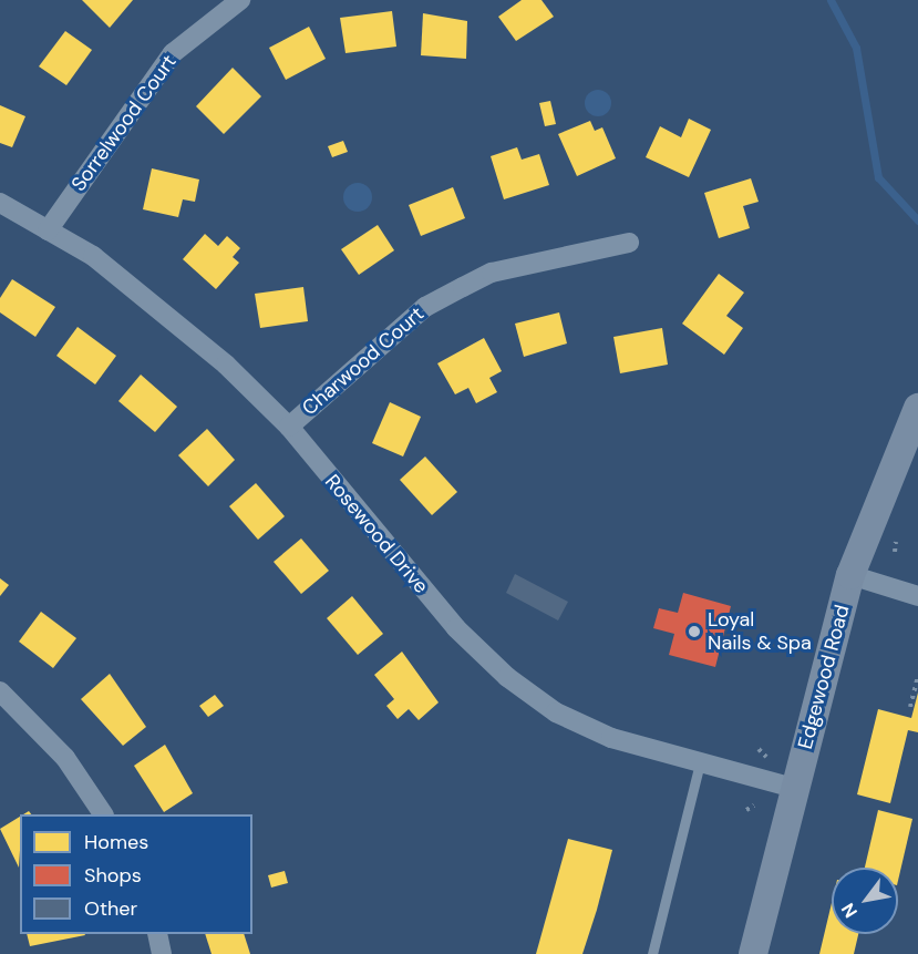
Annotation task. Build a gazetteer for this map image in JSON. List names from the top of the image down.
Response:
{
  "streets": {
    "main road": ["Edgewood Road"],
    "street": ["Sorrelwood Court", "Charwood Court", "Rosewood Drive"]
  },
  "crossings": [
    ["Sorrelwood Court", "Rosewood Drive"],
    ["Charwood Court", "Rosewood Drive"],
    ["Rosewood Drive", "Edgewood Road"]
  ],
  "places": ["Loyal Nails & Spa"],
  "legend": ["Homes", "Shops", "Other"],
  "north": "bottom left"
}
